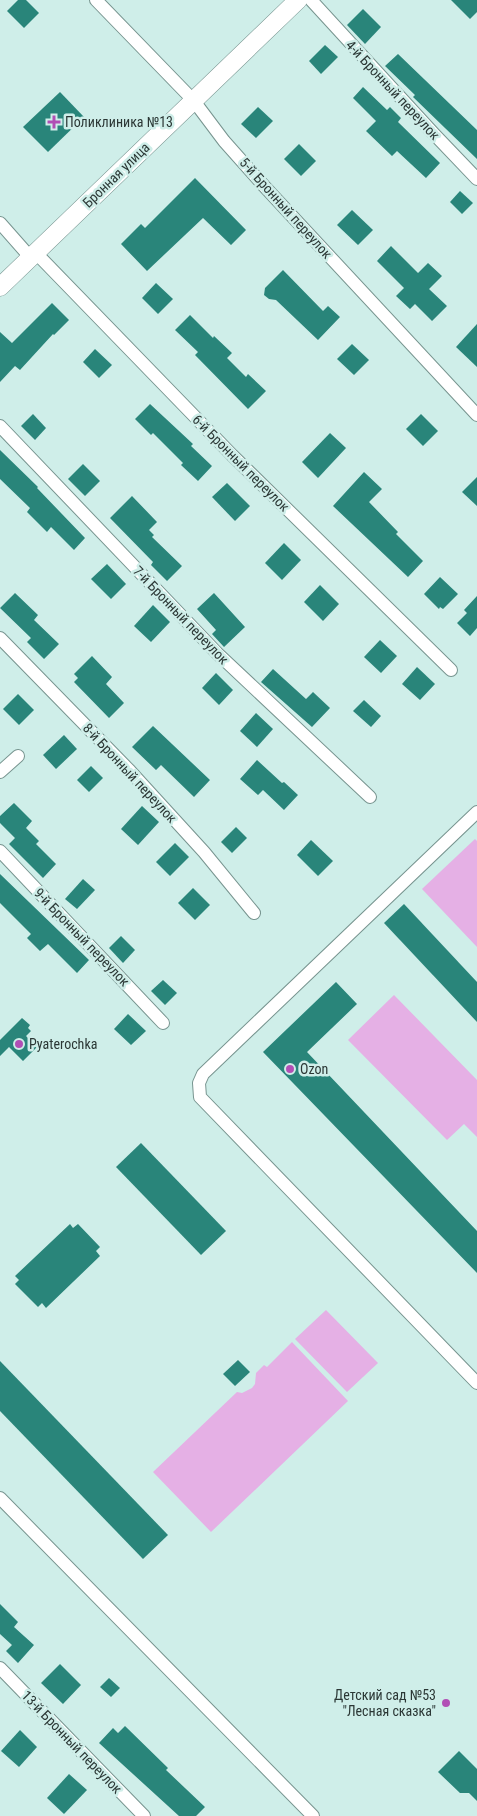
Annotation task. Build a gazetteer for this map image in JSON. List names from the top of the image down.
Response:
{
  "streets": {
    "street": [
      "4-й Бронный переулок",
      "Бронная улица",
      "5-й Бронный переулок",
      "6-й Бронный переулок",
      "7-й Бронный переулок",
      "8-й Бронный переулок",
      "9-й Бронный переулок",
      "13-й Бронный переулок"
    ]
  },
  "crossings": [
    ["Бронная улица", "5-й Бронный переулок"],
    ["Бронная улица", "6-й Бронный переулок"]
  ],
  "places": {
    "health": ["Поликлиника №13"],
    "other": ["Pyaterochka", "Ozon", "Детский сад №53 \"Лесная сказка\""]
  }
}
